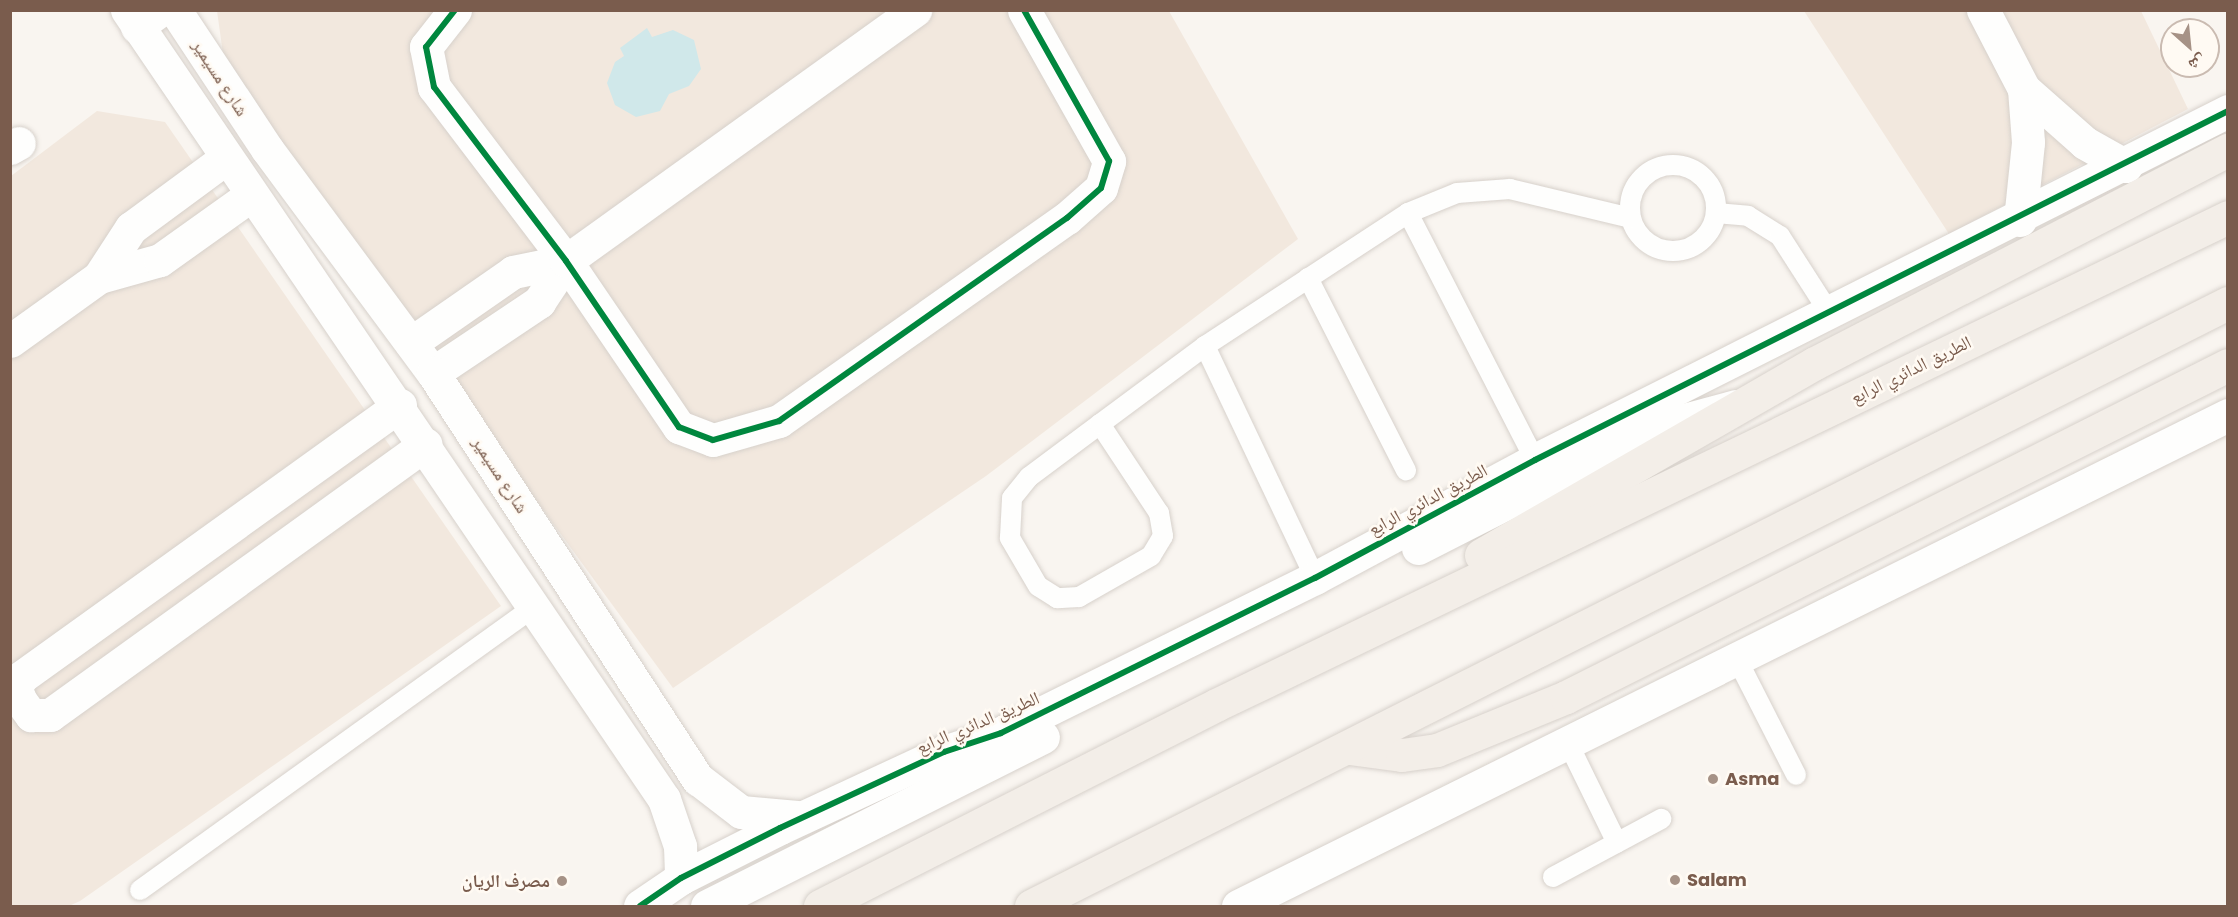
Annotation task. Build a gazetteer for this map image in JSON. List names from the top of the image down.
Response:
{
  "streets": {
    "main road": ["الطريق الدائري الرابع"],
    "street": ["شارع مسيمير"]
  },
  "crossings": [
    ["شارع مسيمير", "الطريق الدائري الرابع"]
  ],
  "places": ["Asma", "Salam", "مصرف الريان"],
  "north": "bottom right"
}
